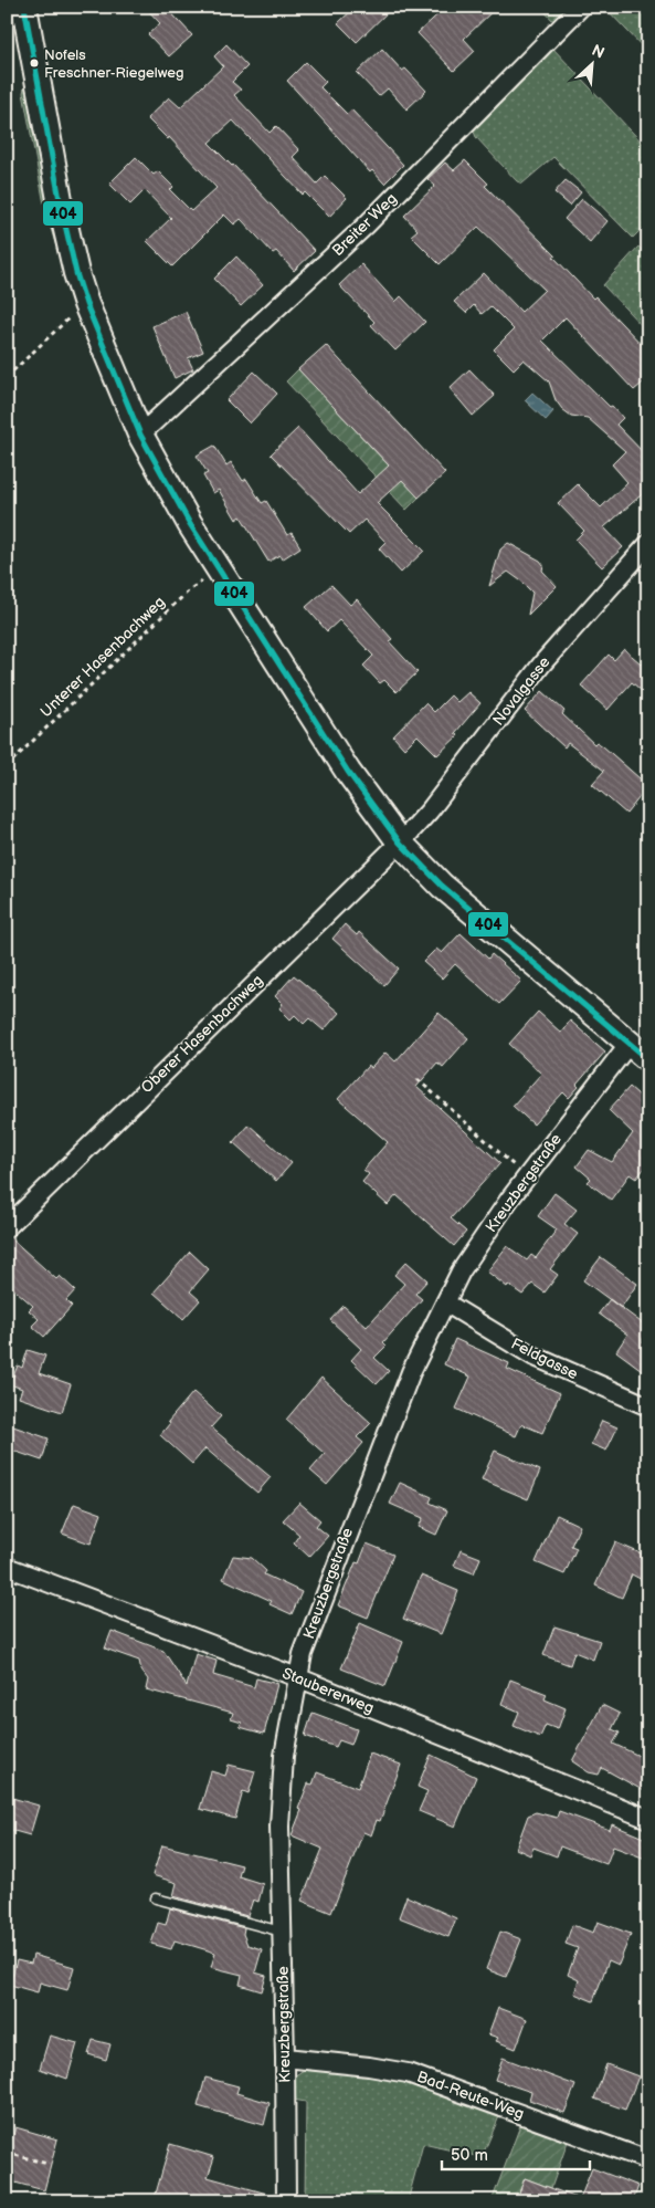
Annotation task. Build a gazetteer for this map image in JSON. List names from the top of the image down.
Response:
{
  "streets": {
    "street": [
      "Breiter Weg",
      "Novalgasse",
      "Oberer Hasenbachweg",
      "Kreuzbergstraße",
      "Feldgasse",
      "Staubererweg",
      "Bad-Reute-Weg"
    ],
    "path": ["Unterer Hasenbachweg"]
  },
  "crossings": [
    ["Novalgasse", "Oberer Hasenbachweg"],
    ["Kreuzbergstraße", "Feldgasse"],
    ["Kreuzbergstraße", "Staubererweg"],
    ["Kreuzbergstraße", "Bad-Reute-Weg"]
  ],
  "places": ["Nofels Freschner-Riegelweg"],
  "lines": ["transit line 404"],
  "scale_bar": "50 m",
  "north": "top right"
}
